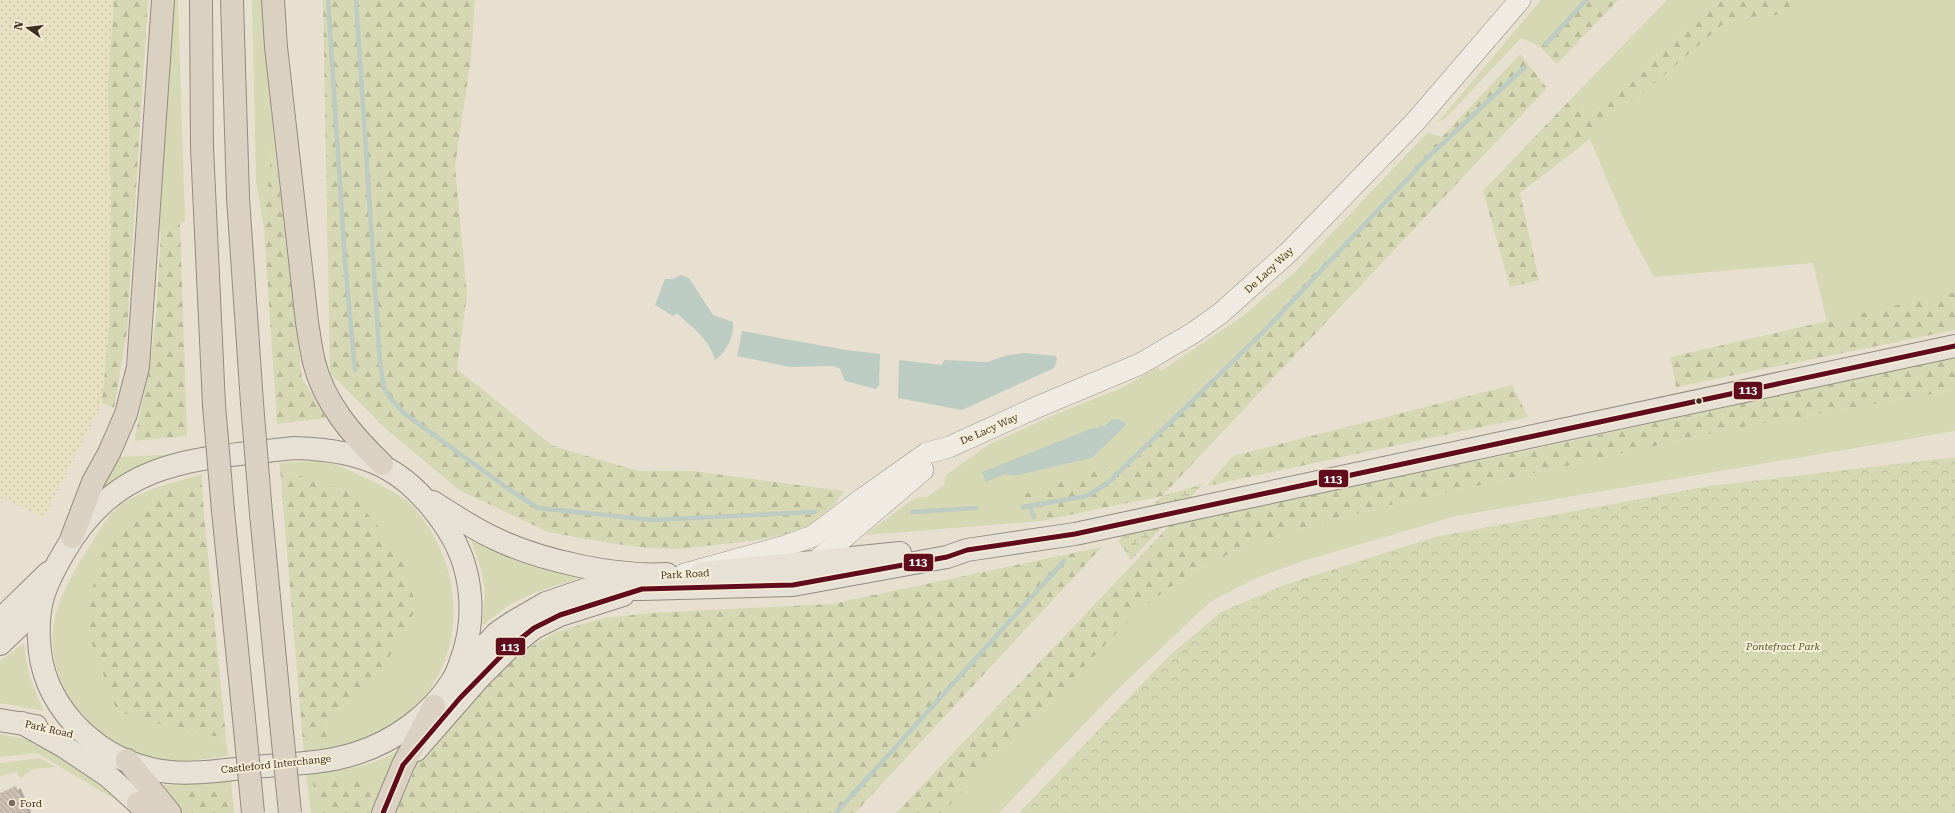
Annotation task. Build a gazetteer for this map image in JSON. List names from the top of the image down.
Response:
{
  "streets": {
    "main road": ["Park Road", "Castleford Interchange"],
    "street": ["De Lacy Way"]
  },
  "crossings": [
    ["De Lacy Way", "Park Road"],
    ["Park Road", "Castleford Interchange"]
  ],
  "parks": ["Pontefract Park"],
  "places": ["Ford"],
  "lines": ["transit line 113"],
  "north": "left"
}
